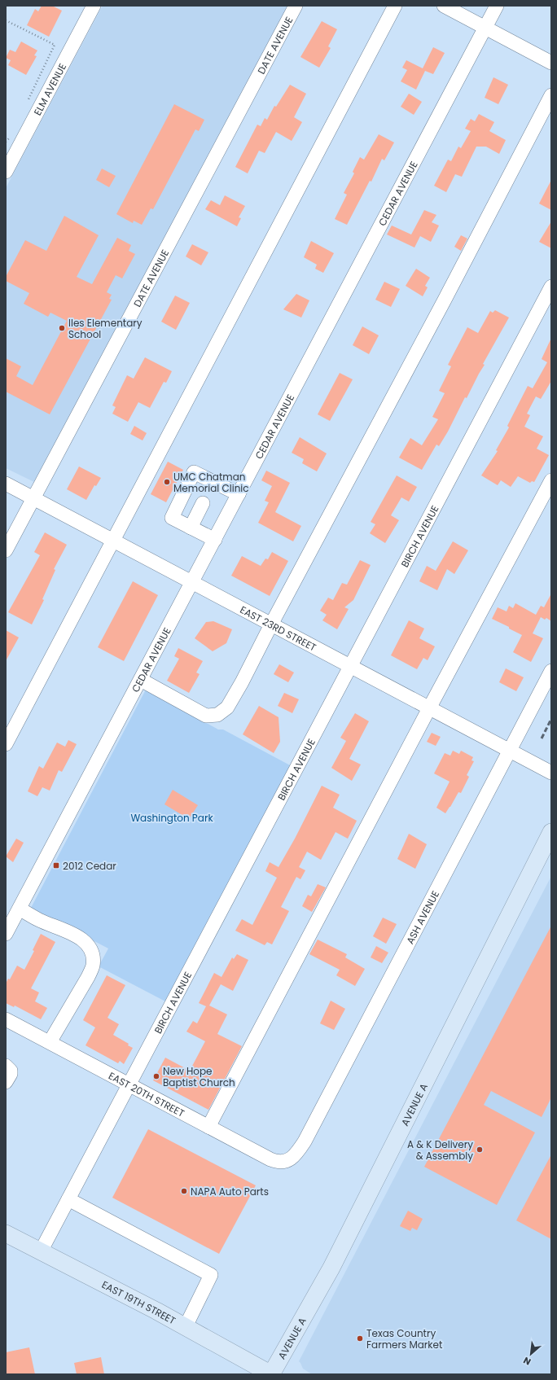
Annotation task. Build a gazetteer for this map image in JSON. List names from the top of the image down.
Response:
{
  "streets": {
    "main road": ["AVENUE A", "EAST 19TH STREET"],
    "street": [
      "DATE AVENUE",
      "ELM AVENUE",
      "CEDAR AVENUE",
      "BIRCH AVENUE",
      "EAST 23RD STREET",
      "ASH AVENUE",
      "EAST 20TH STREET"
    ]
  },
  "crossings": [
    ["DATE AVENUE", "EAST 23RD STREET"],
    ["CEDAR AVENUE", "EAST 23RD STREET"],
    ["BIRCH AVENUE", "EAST 23RD STREET"],
    ["BIRCH AVENUE", "EAST 20TH STREET"],
    ["BIRCH AVENUE", "EAST 19TH STREET"],
    ["EAST 23RD STREET", "ASH AVENUE"],
    ["ASH AVENUE", "EAST 20TH STREET"],
    ["AVENUE A", "EAST 19TH STREET"]
  ],
  "parks": ["Washington Park"],
  "places": {
    "other": [
      "Iles Elementary School",
      "UMC Chatman Memorial Clinic",
      "New Hope Baptist Church",
      "A & K Delivery & Assembly",
      "NAPA Auto Parts",
      "Texas Country Farmers Market"
    ],
    "transit": ["2012 Cedar"]
  },
  "north": "bottom left"
}
